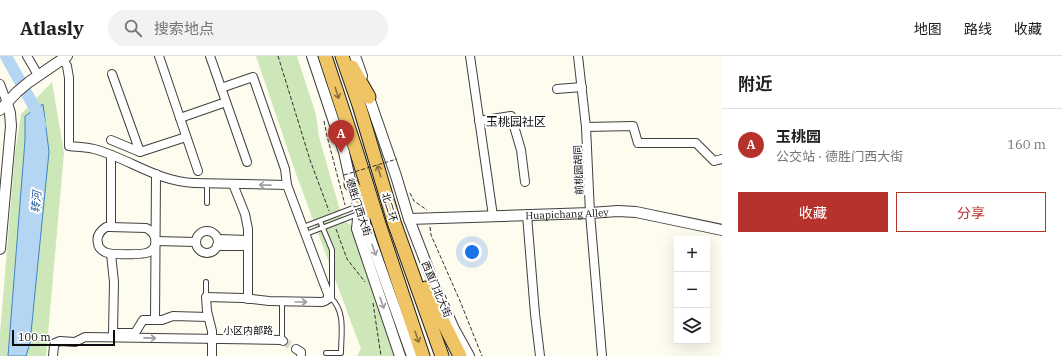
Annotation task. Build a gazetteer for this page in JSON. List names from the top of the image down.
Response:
{
  "streets": {
    "highway": ["北二环"],
    "street": [
      "前桃园胡同",
      "德胜门西大街",
      "Huapichang Alley",
      "西直门北大街",
      "小区内部路"
    ]
  },
  "crossings": [
    ["前桃园胡同", "Huapichang Alley"],
    ["Huapichang Alley", "西直门北大街"]
  ],
  "districts": ["玉桃园社区"],
  "water": ["转河"],
  "scale_bar": "100 m",
  "page": {
    "header": "Atlasly",
    "search": "搜索地点",
    "nav": ["地图", "路线", "收藏"],
    "heading": "附近",
    "list": [
      {
        "mark": "A",
        "name": "玉桃园",
        "note": "公交站 · 德胜门西大街",
        "value": "160 m"
      }
    ],
    "pins": "A",
    "buttons": ["收藏", "分享"],
    "map_buttons": ["+", "−"],
    "scale": "100 m"
  }
}
